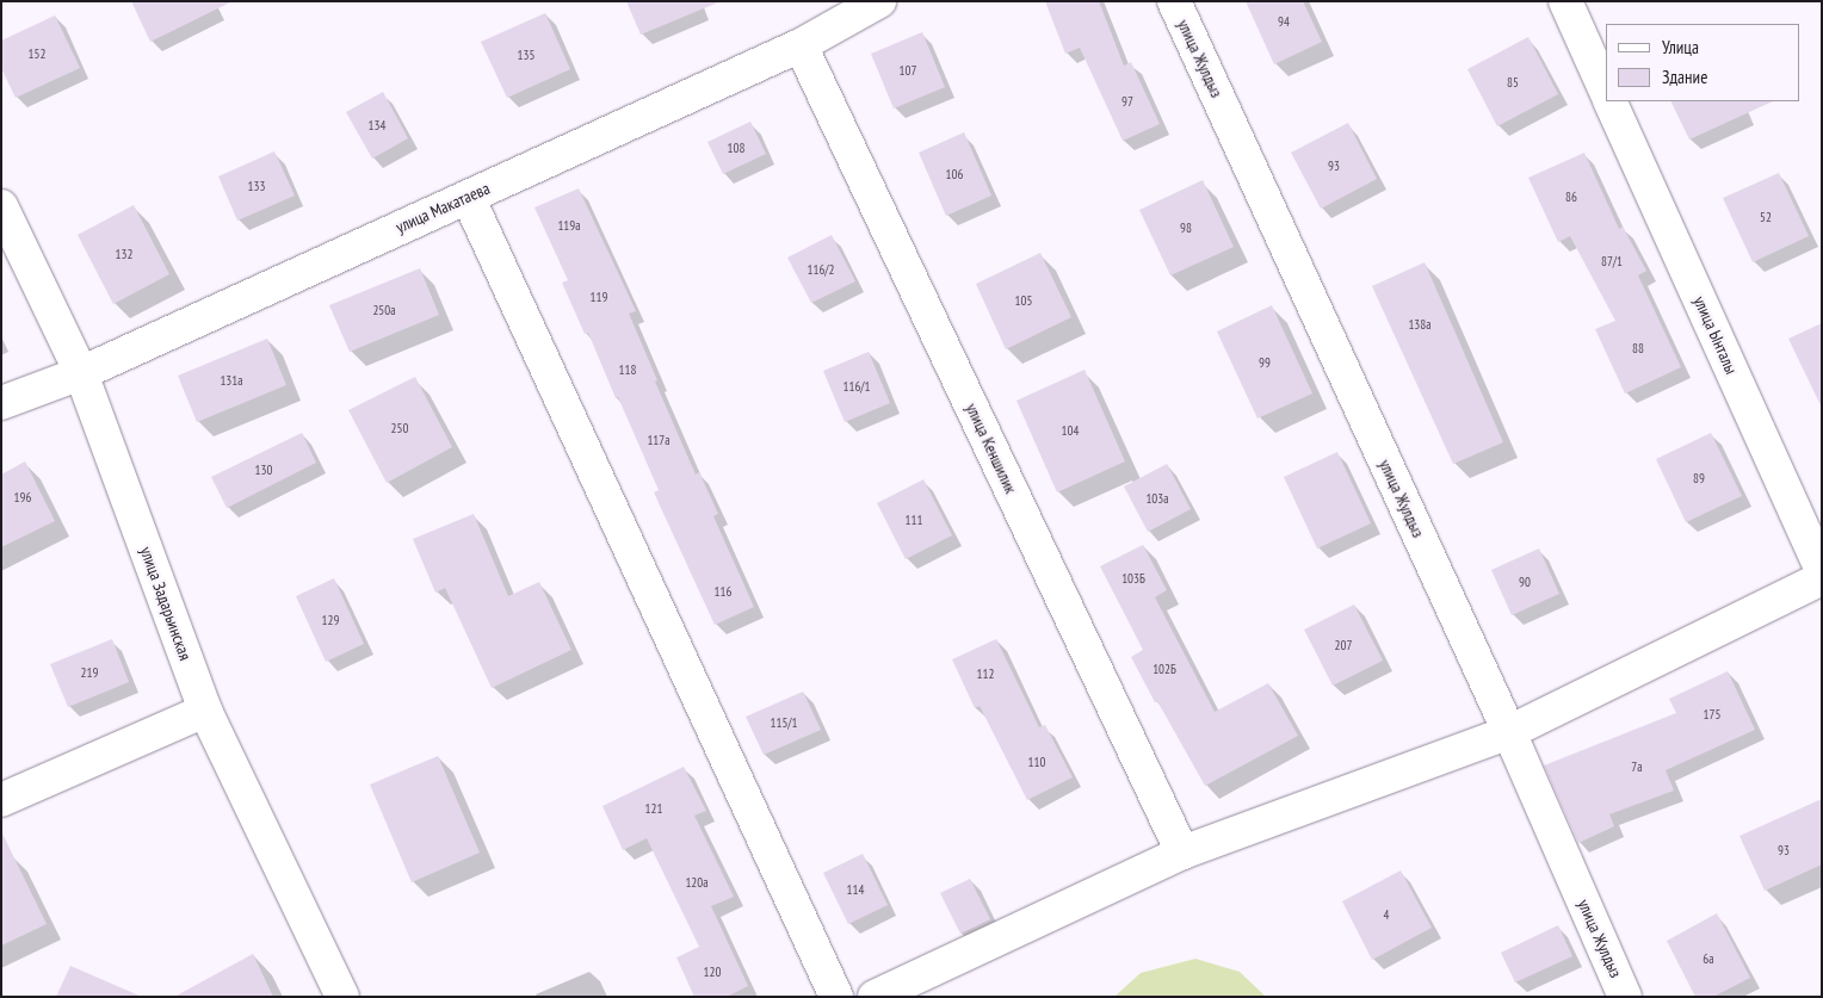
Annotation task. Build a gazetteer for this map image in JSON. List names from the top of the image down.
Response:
{
  "streets": {
    "street": [
      "улица Жулдыз",
      "улица Макатаева",
      "улица Ынталы",
      "улица Кеншилик",
      "улица Задарьинская"
    ]
  },
  "crossings": [
    ["улица Макатаева", "улица Кеншилик"],
    ["улица Макатаева", "улица Задарьинская"]
  ],
  "house_numbers": [
    "94",
    "152",
    "135",
    "107",
    "85",
    "97",
    "134",
    "108",
    "93",
    "106",
    "133",
    "86",
    "52",
    "119а",
    "98",
    "132",
    "87/1",
    "116/2",
    "119",
    "105",
    "250а",
    "138а",
    "88",
    "99",
    "118",
    "131а",
    "116/1",
    "250",
    "104",
    "117а",
    "130",
    "89",
    "196",
    "103а",
    "111",
    "103Б",
    "90",
    "116",
    "129",
    "207",
    "102Б",
    "219",
    "112",
    "175",
    "115/1",
    "110",
    "7а",
    "121",
    "93",
    "120а",
    "114",
    "4",
    "6а",
    "120"
  ],
  "legend": ["Улица", "Здание"]
}
